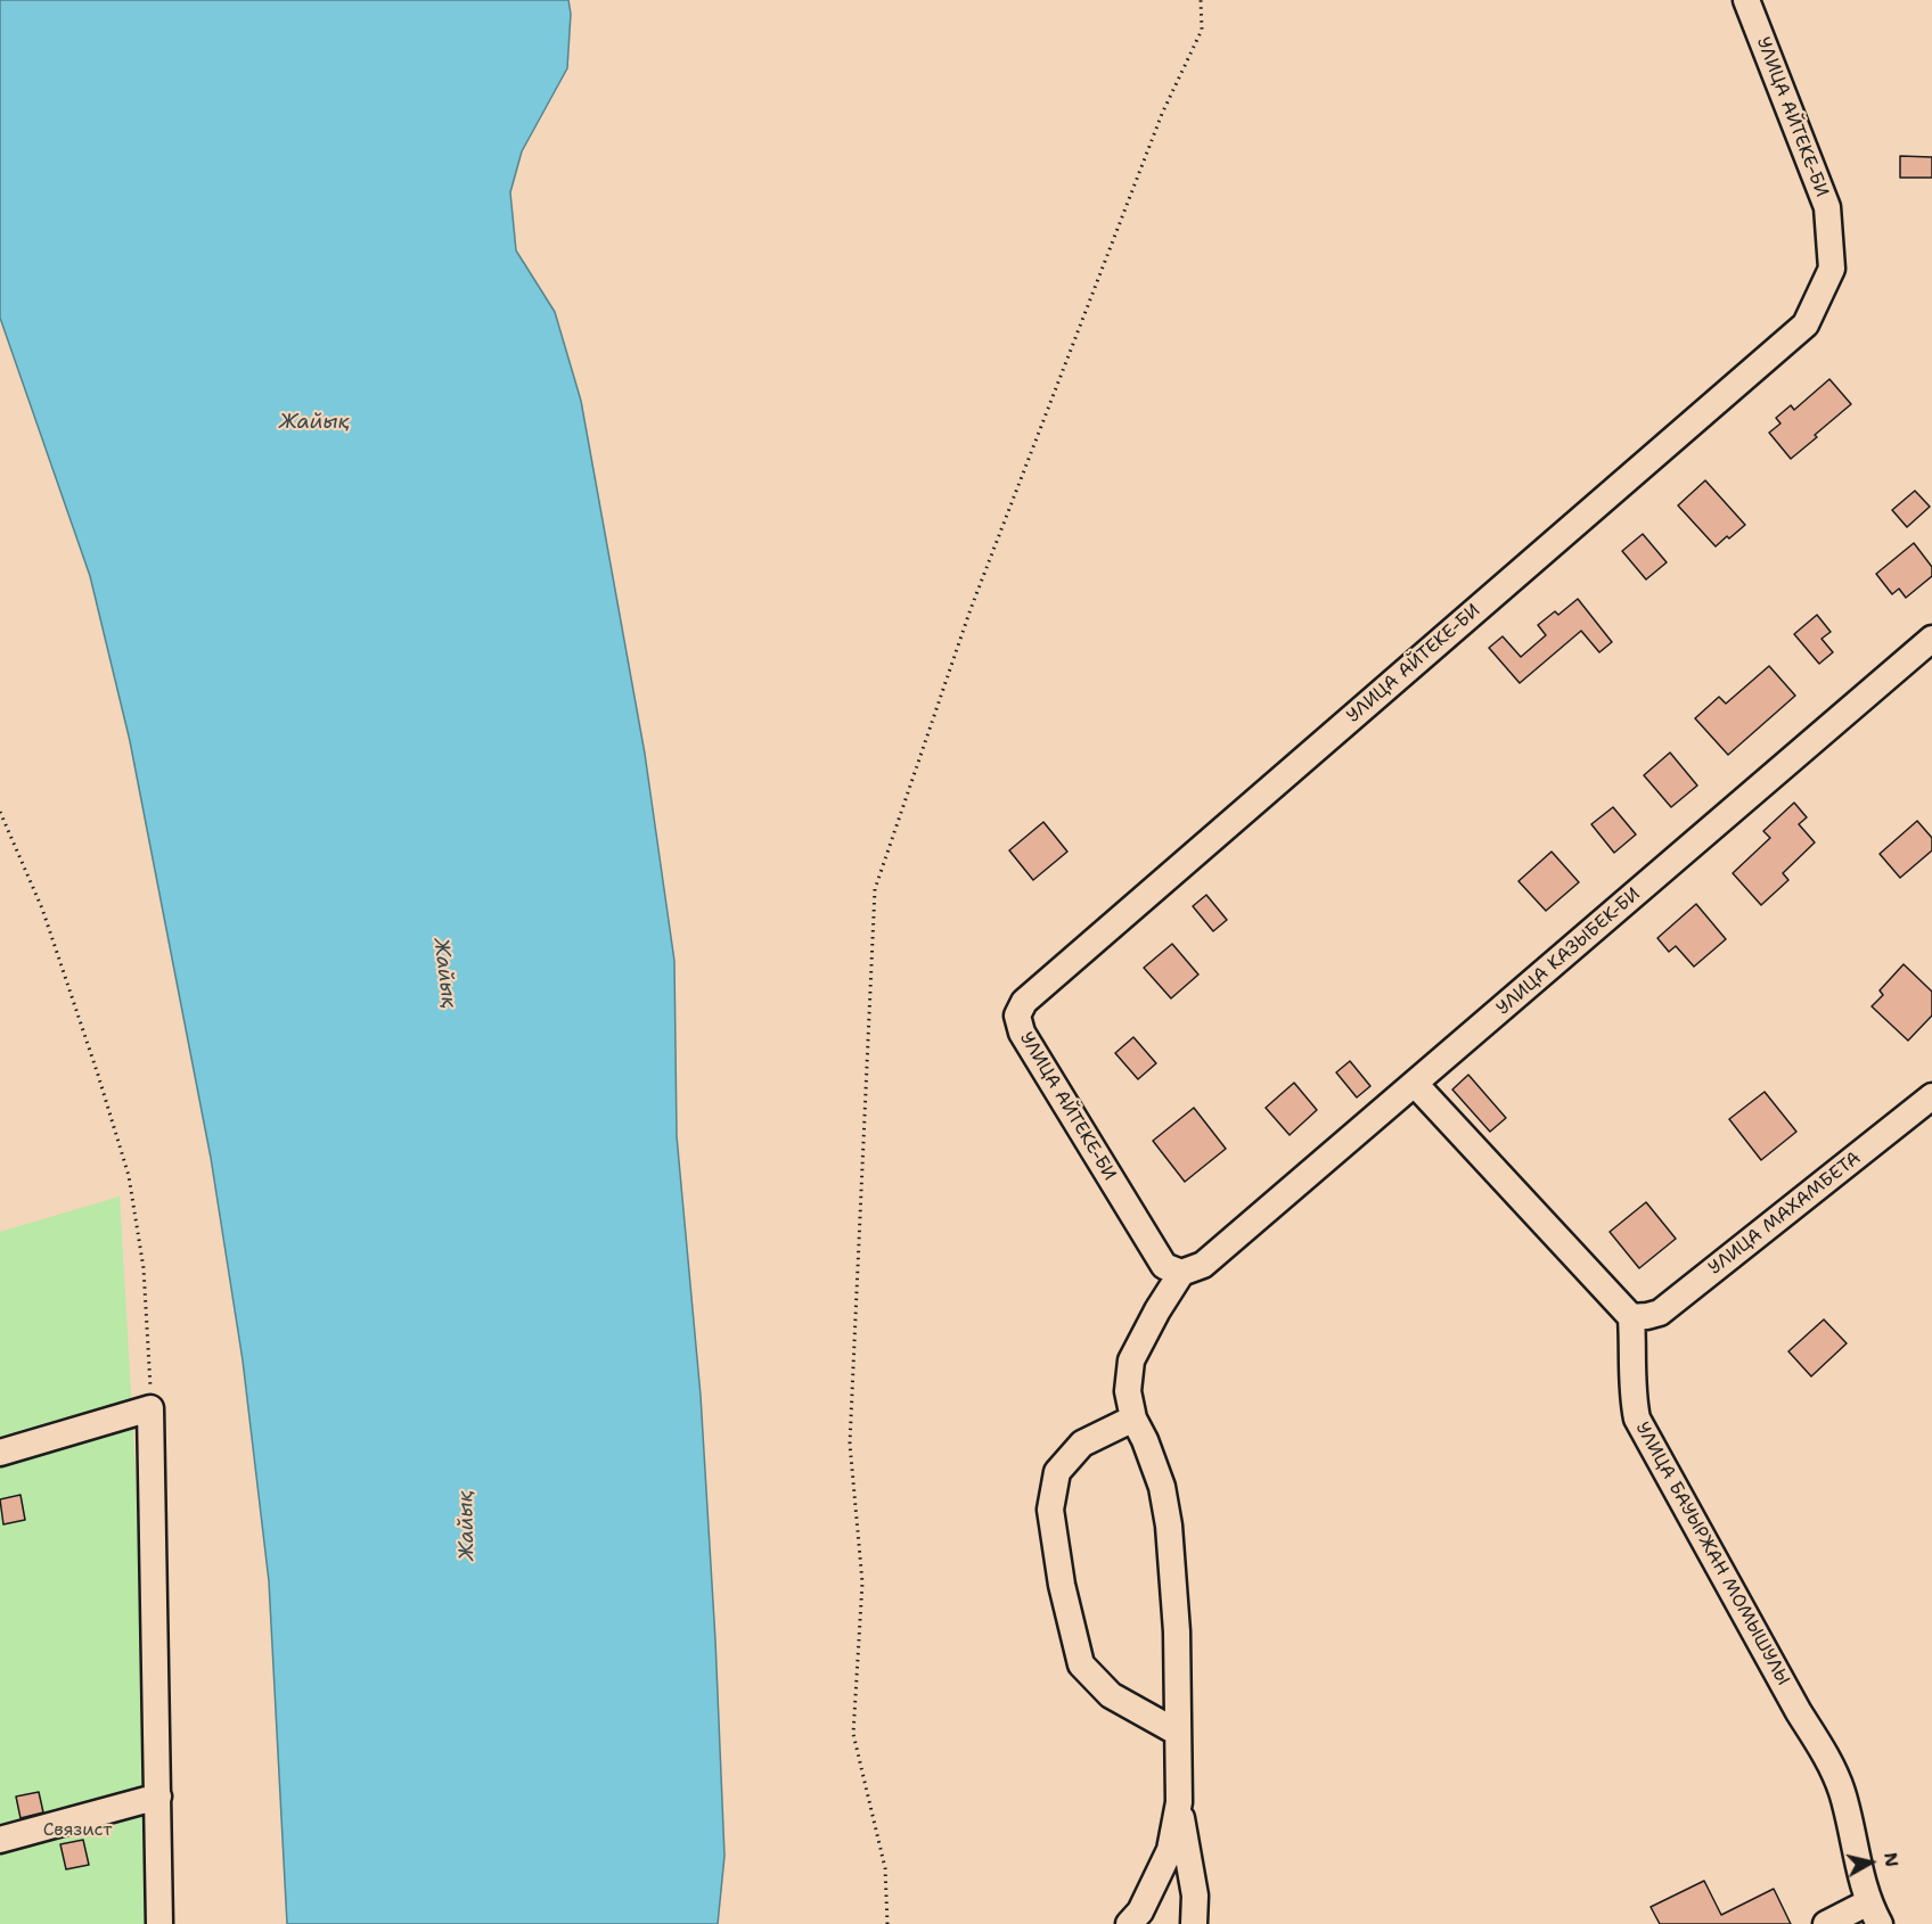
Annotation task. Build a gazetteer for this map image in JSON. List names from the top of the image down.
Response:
{
  "streets": {
    "street": [
      "УЛИЦА АЙТЕКЕ-БИ",
      "УЛИЦА КАЗЫБЕК-БИ",
      "УЛИЦА МАХАМБЕТА",
      "УЛИЦА БАУЫРЖАН МОМЫШУЛЫ"
    ]
  },
  "crossings": [
    ["УЛИЦА АЙТЕКЕ-БИ", "УЛИЦА КАЗЫБЕК-БИ"],
    ["УЛИЦА МАХАМБЕТА", "УЛИЦА БАУЫРЖАН МОМЫШУЛЫ"]
  ],
  "water": ["Жайық"],
  "parks": ["Связист"],
  "north": "right"
}
